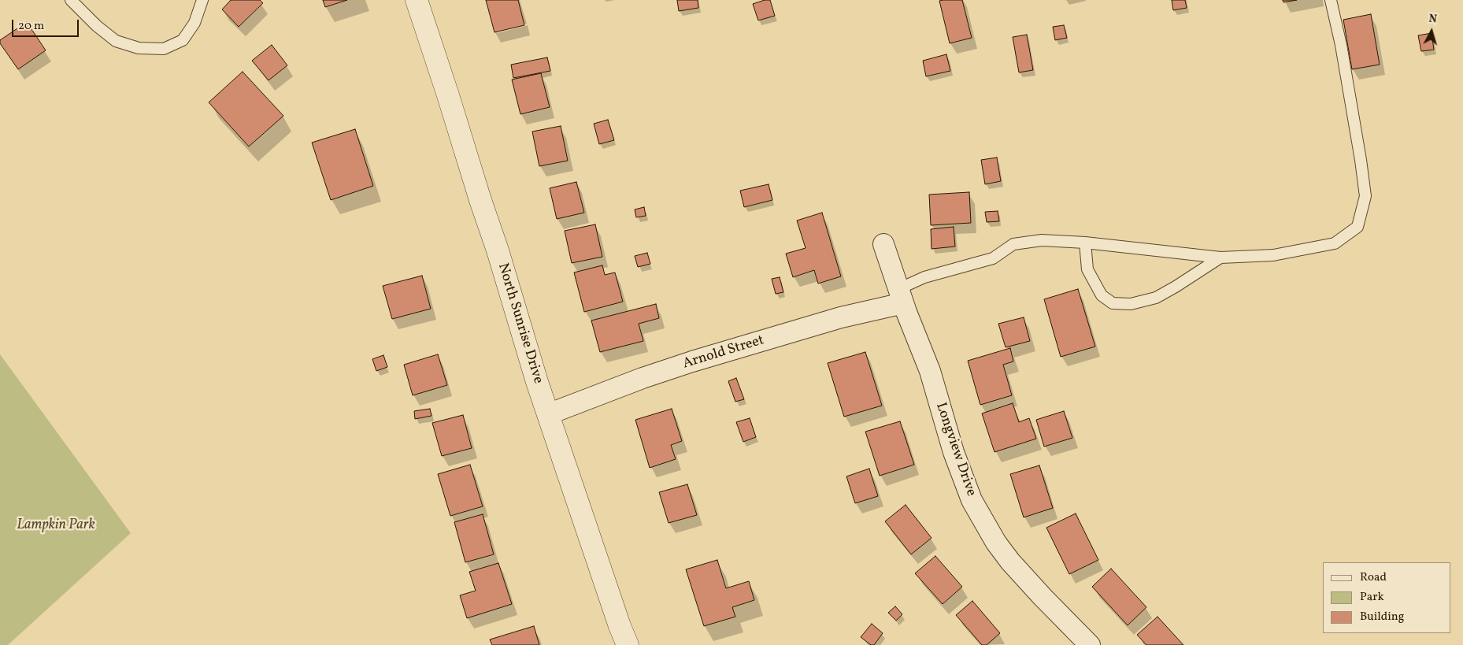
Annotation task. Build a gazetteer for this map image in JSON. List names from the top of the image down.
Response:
{
  "streets": {
    "street": ["North Sunrise Drive", "Arnold Street", "Longview Drive"]
  },
  "crossings": [
    ["North Sunrise Drive", "Arnold Street"],
    ["Arnold Street", "Longview Drive"]
  ],
  "parks": ["Lampkin Park"],
  "legend": ["Road", "Park", "Building"],
  "scale_bar": "20 m",
  "north": "top"
}
